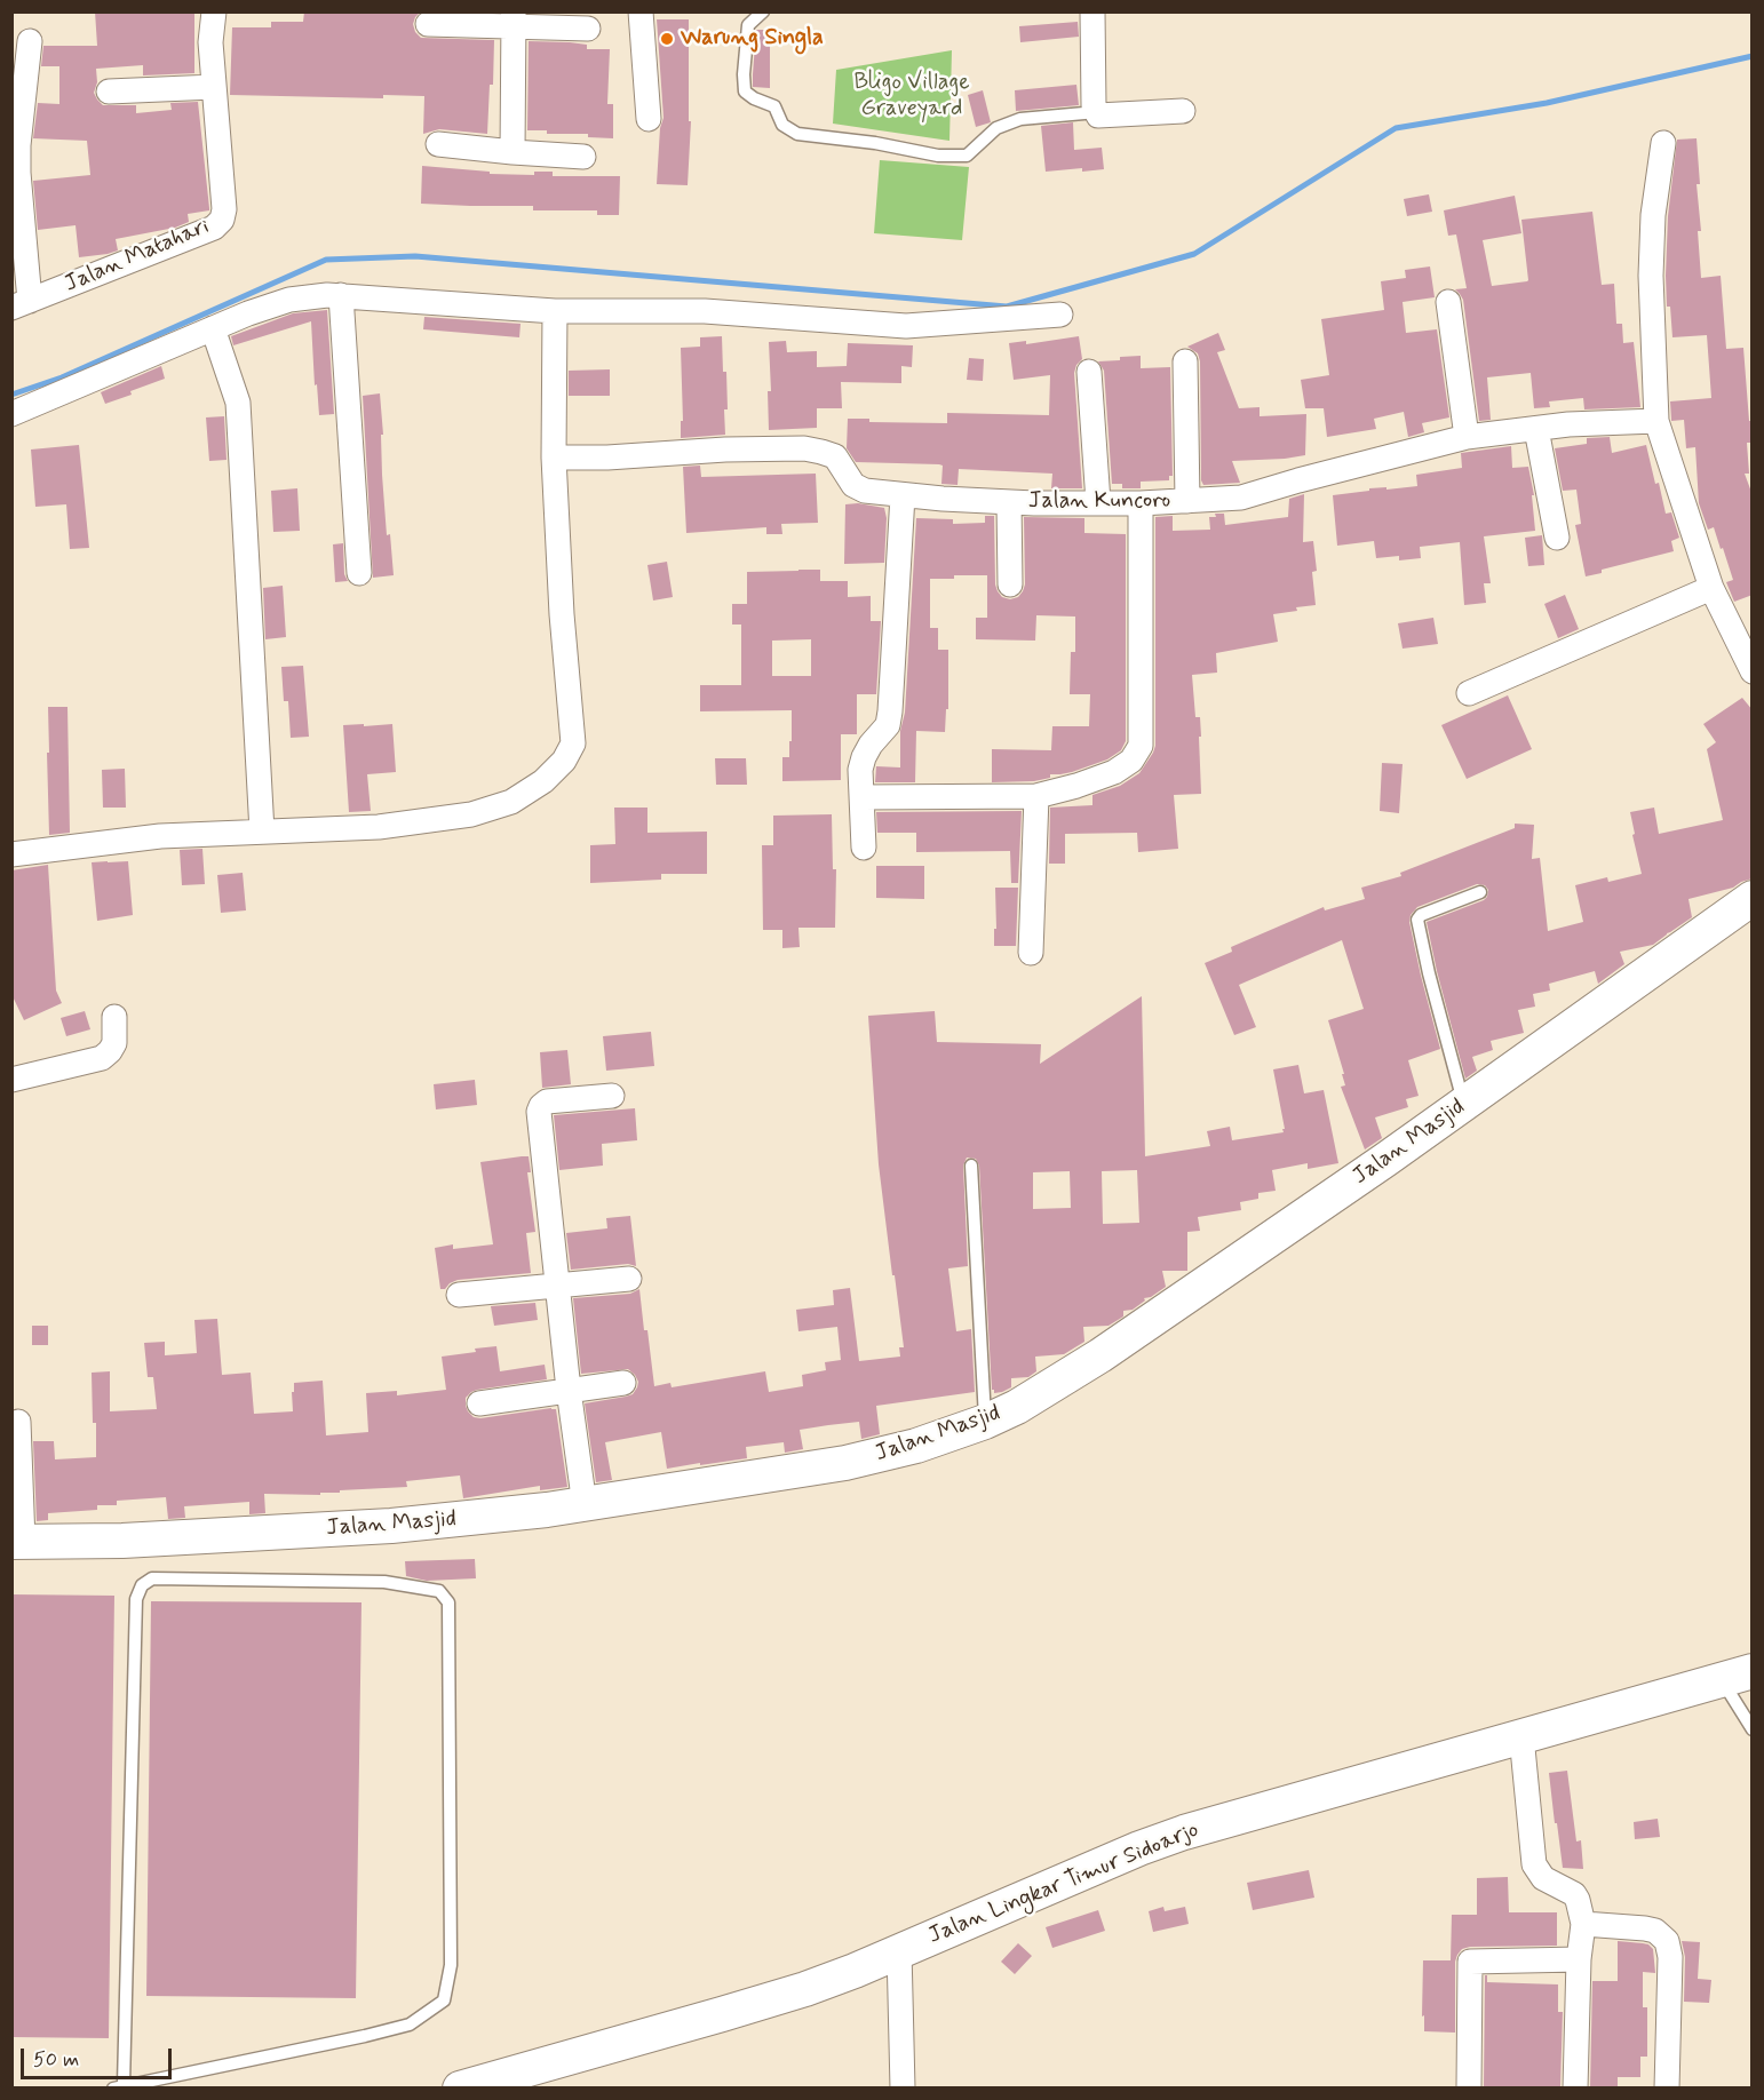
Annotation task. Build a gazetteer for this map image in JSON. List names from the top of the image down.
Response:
{
  "streets": {
    "street": [
      "Jalan Matahari",
      "Jalan Kuncoro",
      "Jalan Masjid",
      "Jalan Lingkar Timur Sidoarjo"
    ]
  },
  "parks": ["Bligo Village Graveyard"],
  "places": ["Warung Singla"],
  "scale_bar": "50 m"
}
